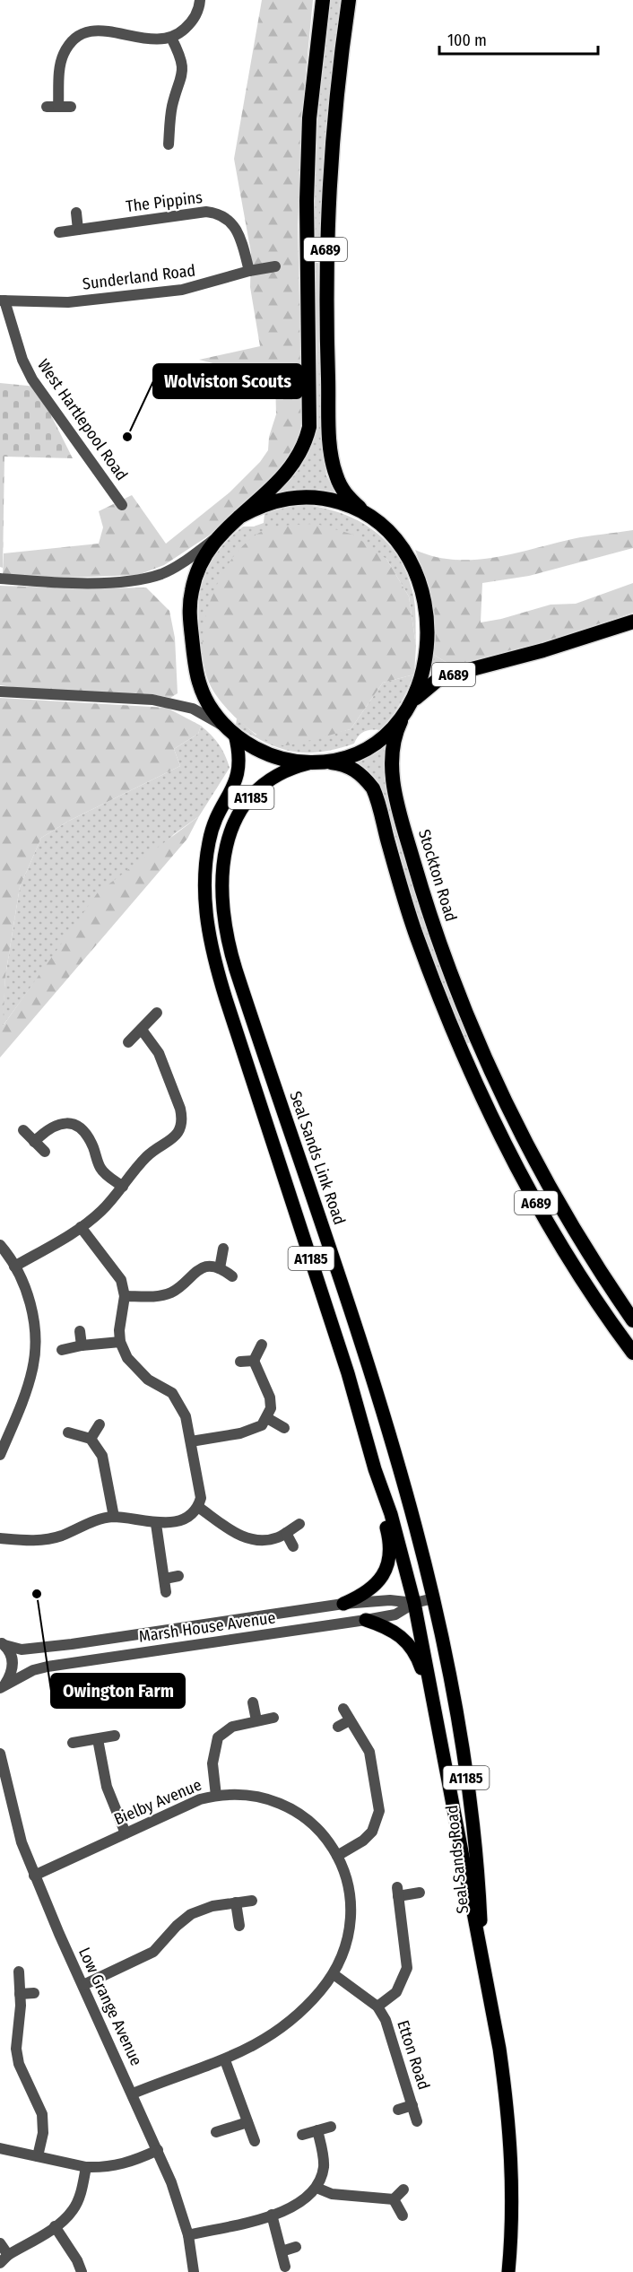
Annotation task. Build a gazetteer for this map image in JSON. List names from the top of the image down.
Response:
{
  "streets": {
    "highway": ["A689", "Stockton Road"],
    "main road": ["A1185", "Seal Sands Link Road", "Seal Sands Road"],
    "street": [
      "The Pippins",
      "Sunderland Road",
      "West Hartlepool Road",
      "Marsh House Avenue",
      "Bielby Avenue",
      "Low Grange Avenue",
      "Etton Road"
    ]
  },
  "crossings": [
    ["The Pippins", "Sunderland Road"],
    ["A689", "A1185"],
    ["A689", "Stockton Road"],
    ["A689", "Seal Sands Link Road"],
    ["Sunderland Road", "West Hartlepool Road"],
    ["A1185", "Marsh House Avenue"],
    ["A1185", "Seal Sands Road"],
    ["Seal Sands Link Road", "Marsh House Avenue"],
    ["Seal Sands Link Road", "Seal Sands Road"],
    ["Marsh House Avenue", "Seal Sands Road"],
    ["Bielby Avenue", "Low Grange Avenue"],
    ["Bielby Avenue", "Etton Road"]
  ],
  "places": ["Wolviston Scouts", "Owington Farm"],
  "scale_bar": "100 m"
}
